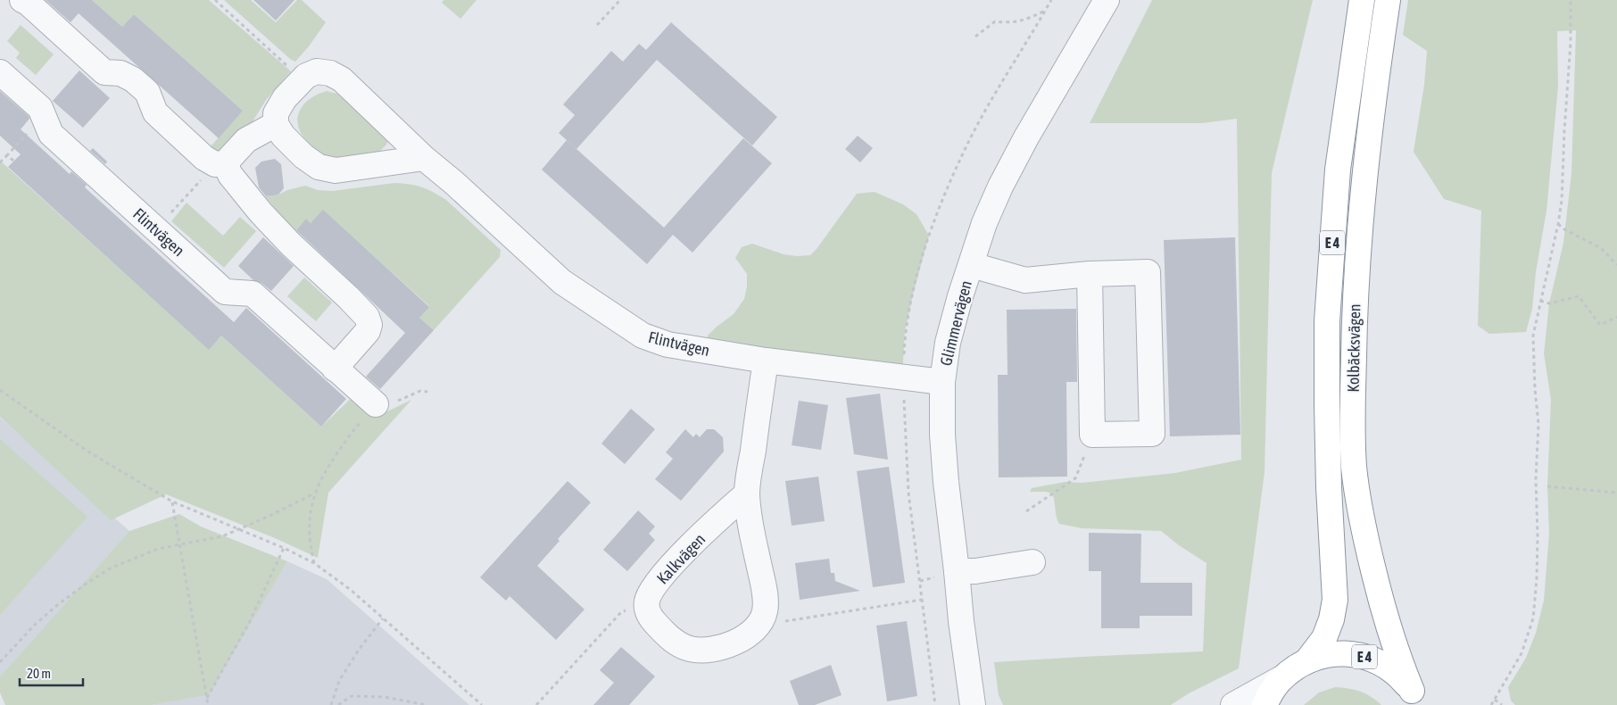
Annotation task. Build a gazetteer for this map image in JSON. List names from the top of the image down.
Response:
{
  "streets": {
    "highway": ["E 4", "Kolbäcksvägen"],
    "street": ["Flintvägen", "Glimmervägen", "Kalkvägen"]
  },
  "crossings": [
    ["Flintvägen", "Glimmervägen"],
    ["E 4", "Kolbäcksvägen"]
  ],
  "scale_bar": "20 m"
}
